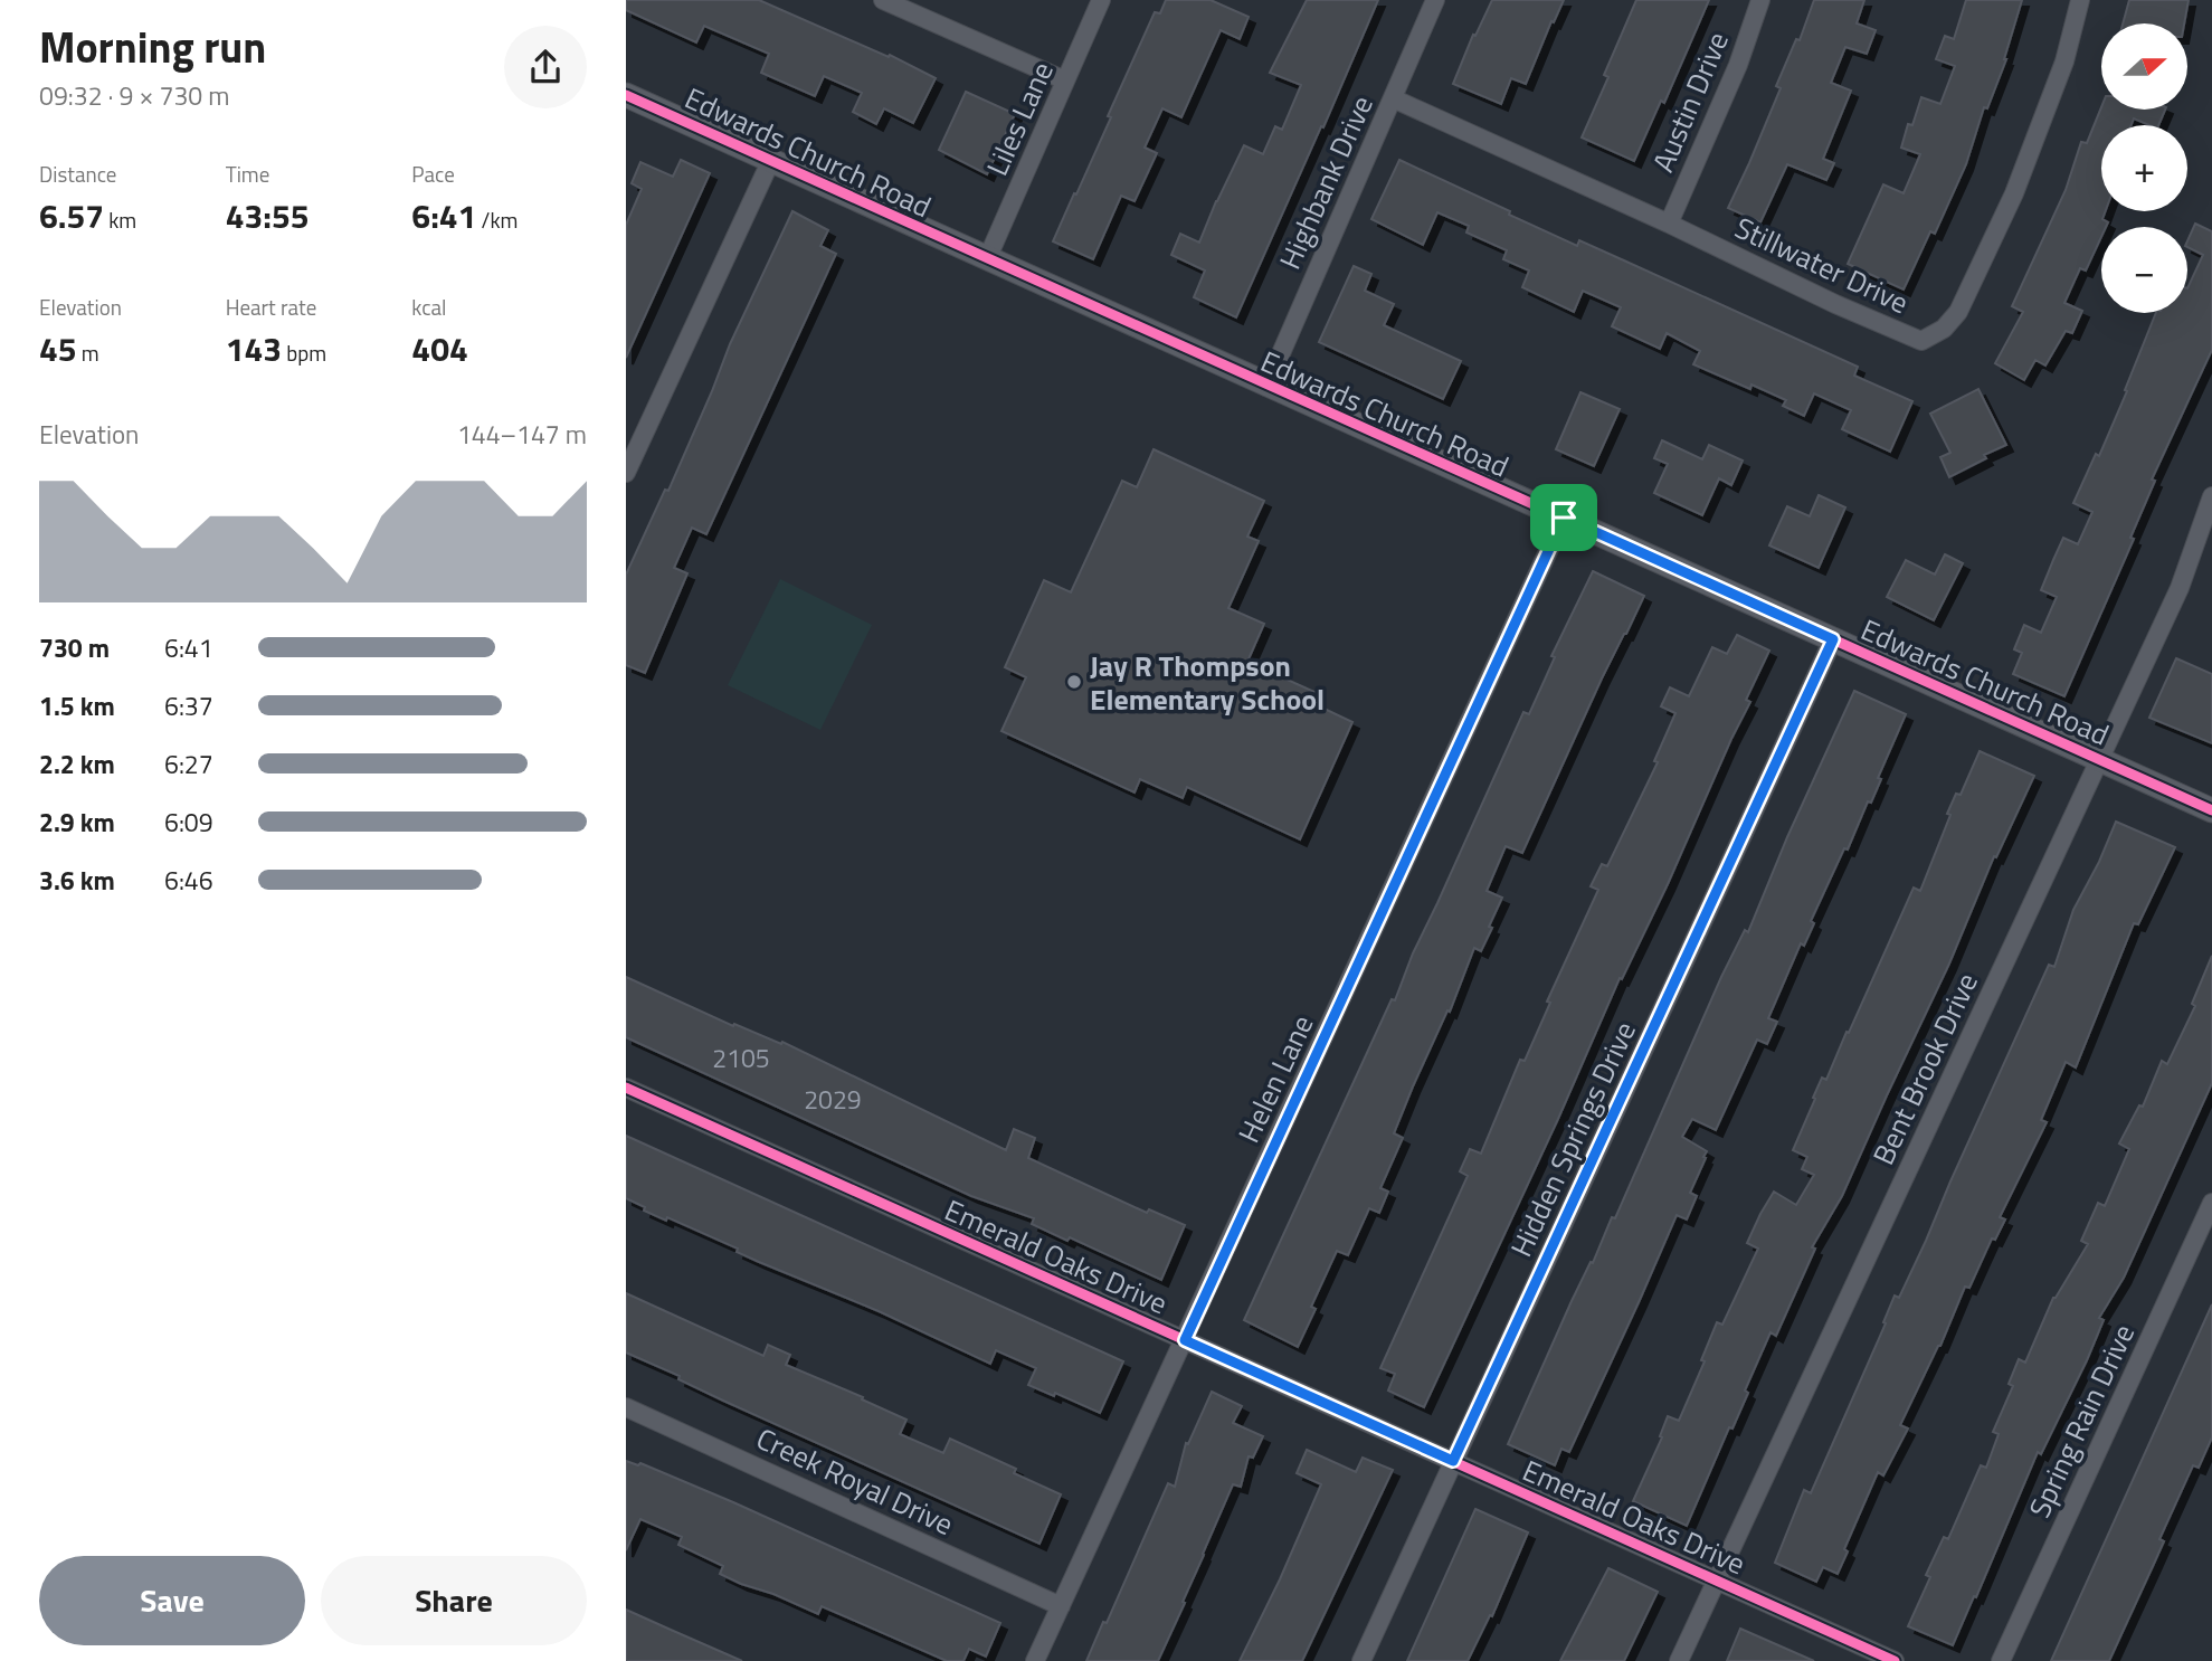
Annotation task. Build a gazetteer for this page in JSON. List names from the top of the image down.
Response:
{
  "streets": {
    "street": [
      "Austin Drive",
      "Liles Lane",
      "Edwards Church Road",
      "Highbank Drive",
      "Stillwater Drive",
      "Bent Brook Drive",
      "Helen Lane",
      "Hidden Springs Drive",
      "Emerald Oaks Drive",
      "Spring Rain Drive",
      "Creek Royal Drive"
    ]
  },
  "crossings": [
    ["Austin Drive", "Stillwater Drive"],
    ["Liles Lane", "Edwards Church Road"],
    ["Edwards Church Road", "Highbank Drive"],
    ["Edwards Church Road", "Bent Brook Drive"],
    ["Edwards Church Road", "Helen Lane"],
    ["Edwards Church Road", "Hidden Springs Drive"],
    ["Highbank Drive", "Stillwater Drive"],
    ["Bent Brook Drive", "Emerald Oaks Drive"],
    ["Helen Lane", "Emerald Oaks Drive"],
    ["Helen Lane", "Creek Royal Drive"],
    ["Hidden Springs Drive", "Emerald Oaks Drive"]
  ],
  "places": ["Jay R Thompson Elementary School"],
  "house_numbers": ["2105", "2029"],
  "north": "right",
  "page": {
    "heading": ["Morning run", "09:32 · 9 × 730 m"],
    "map_buttons": ["+", "−"],
    "stats": [
      ["Distance", "6.57 km"],
      ["Time", "43:55"],
      ["Pace", "6:41 /km"],
      ["Elevation", "45 m"],
      ["Heart rate", "143 bpm"],
      ["kcal", "404"]
    ],
    "chart": ["Elevation", "144–147 m"],
    "list": [
      {
        "name": "730 m",
        "note": "6:41"
      },
      {
        "name": "1.5 km",
        "note": "6:37"
      },
      {
        "name": "2.2 km",
        "note": "6:27"
      },
      {
        "name": "2.9 km",
        "note": "6:09"
      },
      {
        "name": "3.6 km",
        "note": "6:46"
      }
    ],
    "buttons": ["Save", "Share"]
  }
}
